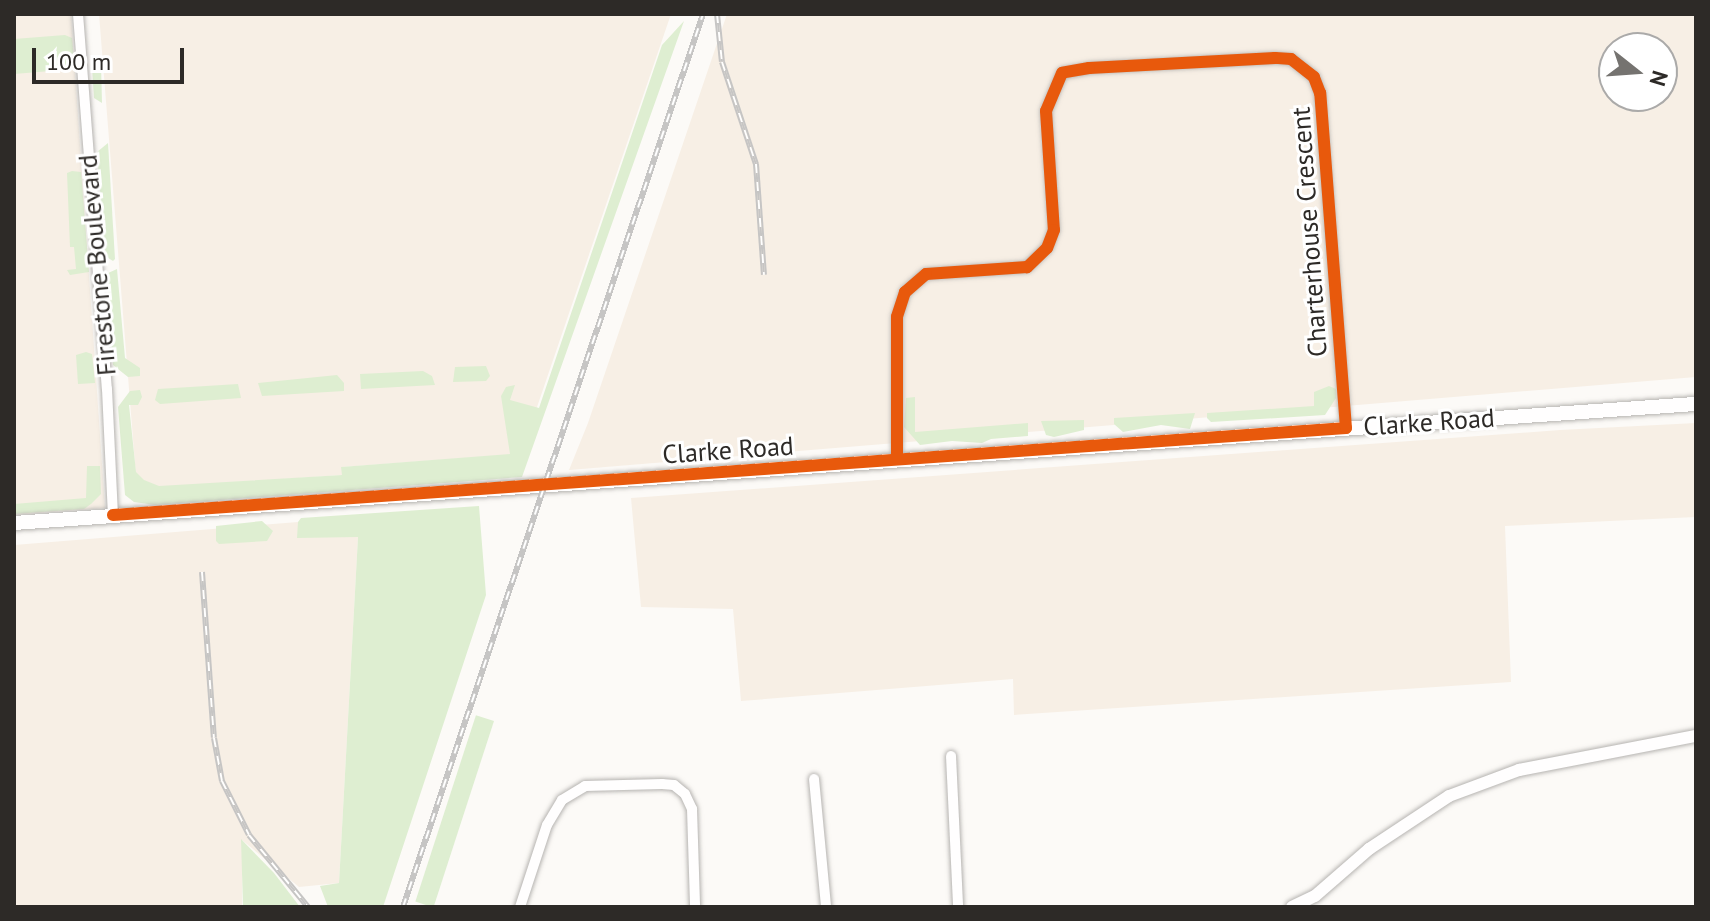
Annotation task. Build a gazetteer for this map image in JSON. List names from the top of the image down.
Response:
{
  "streets": {
    "main road": ["Clarke Road"],
    "street": ["Charterhouse Crescent", "Firestone Boulevard"]
  },
  "crossings": [
    ["Charterhouse Crescent", "Clarke Road"],
    ["Firestone Boulevard", "Clarke Road"]
  ],
  "scale_bar": "100 m",
  "north": "right"
}
